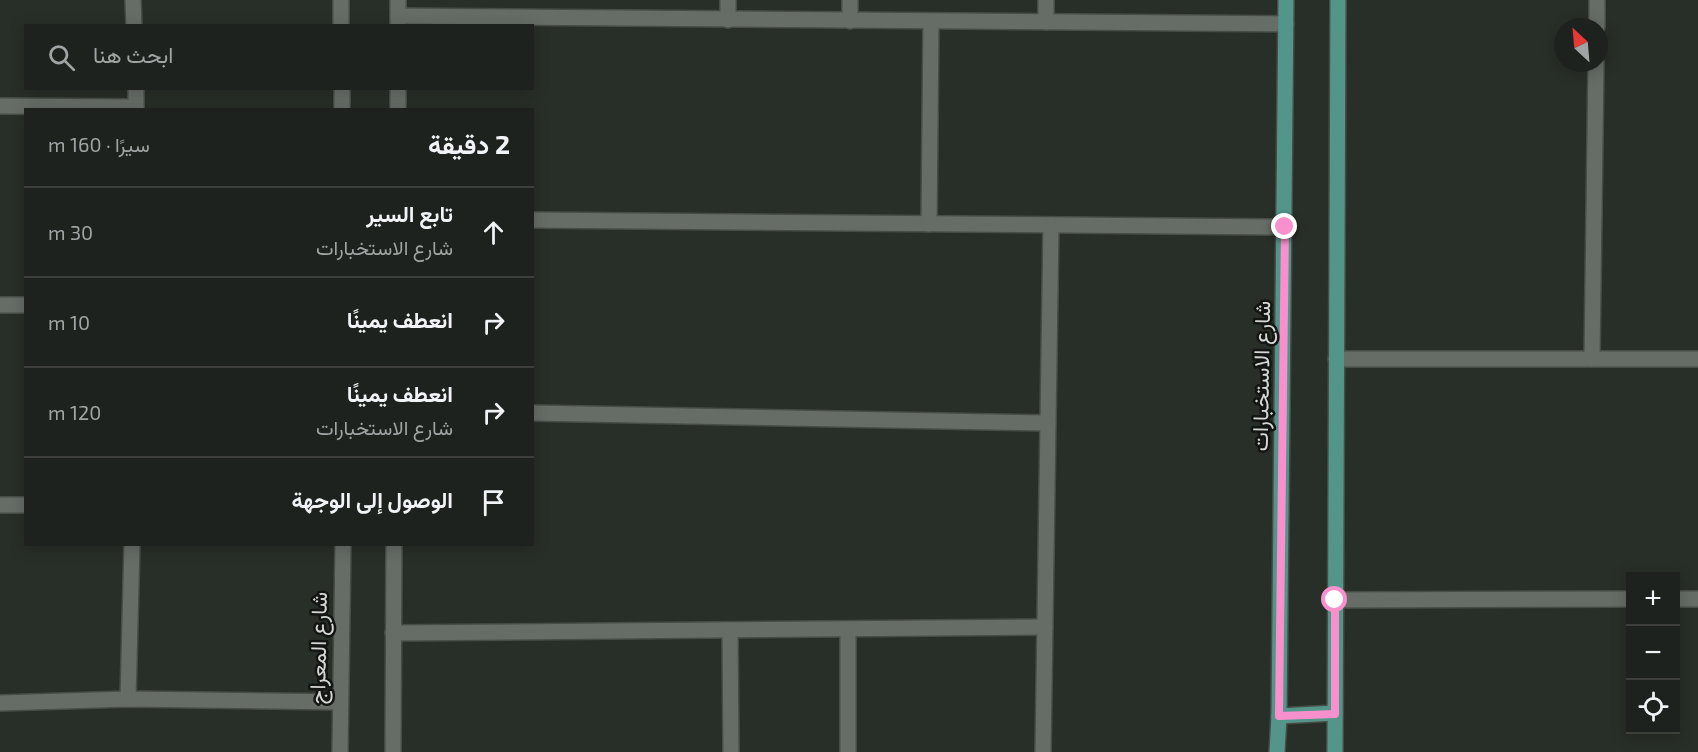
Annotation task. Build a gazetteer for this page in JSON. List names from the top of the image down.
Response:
{
  "streets": {
    "main road": ["شارع الاستخبارات"],
    "street": ["شارع المعراج"]
  },
  "north": "top left",
  "page": {
    "search": "ابحث هنا",
    "heading": ["2 دقيقة", "سيرًا · 160 m"],
    "list": [
      ["تابع السير", "شارع الاستخبارات", "30 m"],
      ["انعطف يمينًا", "10 m"],
      ["انعطف يمينًا", "شارع الاستخبارات", "120 m"],
      "الوصول إلى الوجهة"
    ],
    "map_buttons": ["+", "−"]
  }
}
